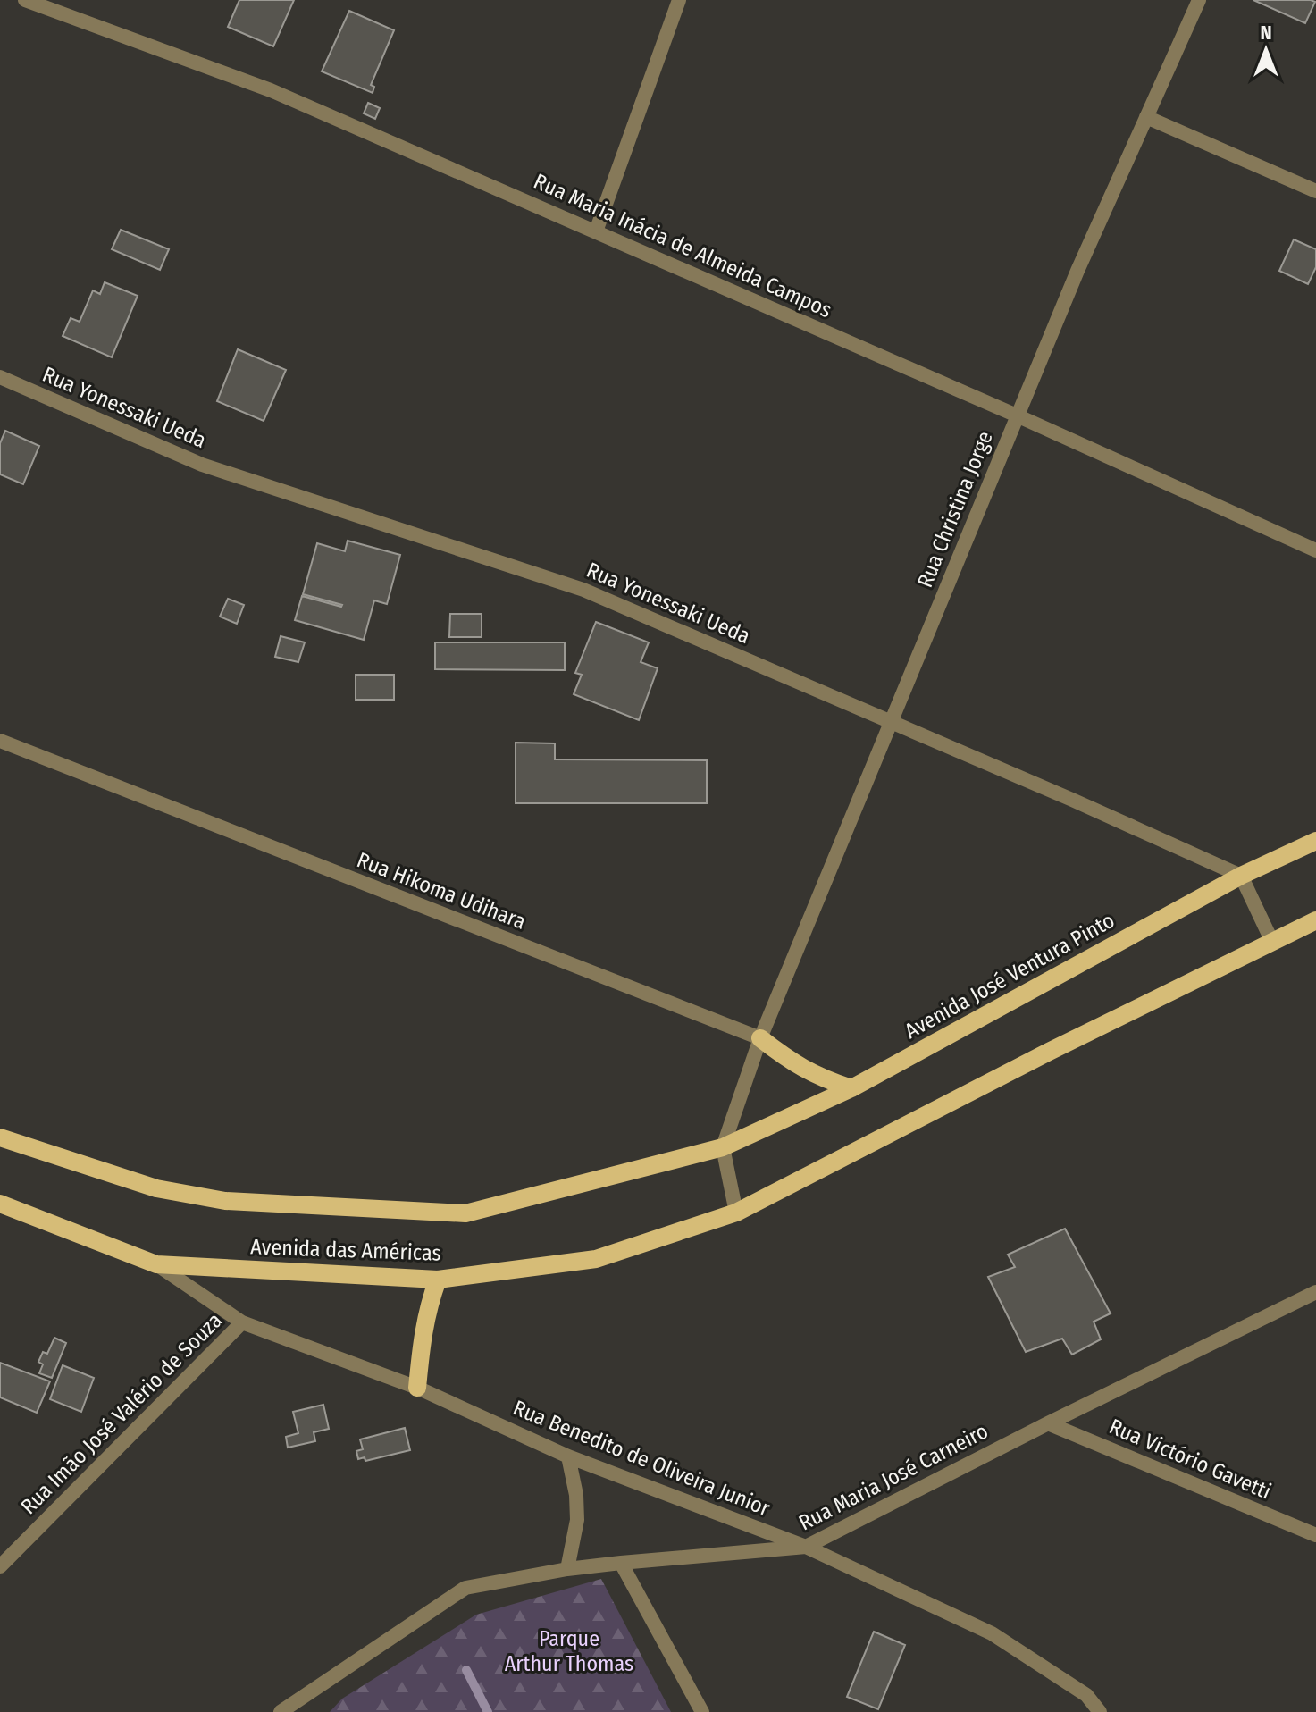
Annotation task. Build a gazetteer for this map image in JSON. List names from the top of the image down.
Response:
{
  "streets": {
    "main road": ["Avenida José Ventura Pinto", "Avenida das Américas"],
    "street": [
      "Rua Maria Inácia de Almeida Campos",
      "Rua Yonessaki Ueda",
      "Rua Christina Jorge",
      "Rua Hikoma Udihara",
      "Rua Imão José Valério de Souza",
      "Rua Benedito de Oliveira Junior",
      "Rua Victório Gavetti",
      "Rua Maria José Carneiro"
    ]
  },
  "crossings": [
    ["Rua Maria Inácia de Almeida Campos", "Rua Christina Jorge"],
    ["Rua Yonessaki Ueda", "Rua Christina Jorge"],
    ["Rua Yonessaki Ueda", "Avenida José Ventura Pinto"],
    ["Rua Christina Jorge", "Rua Hikoma Udihara"],
    ["Avenida José Ventura Pinto", "Avenida das Américas"],
    ["Avenida das Américas", "Rua Benedito de Oliveira Junior"],
    ["Rua Imão José Valério de Souza", "Rua Benedito de Oliveira Junior"],
    ["Rua Benedito de Oliveira Junior", "Rua Maria José Carneiro"],
    ["Rua Victório Gavetti", "Rua Maria José Carneiro"]
  ],
  "parks": ["Parque Arthur Thomas"],
  "north": "top"
}
